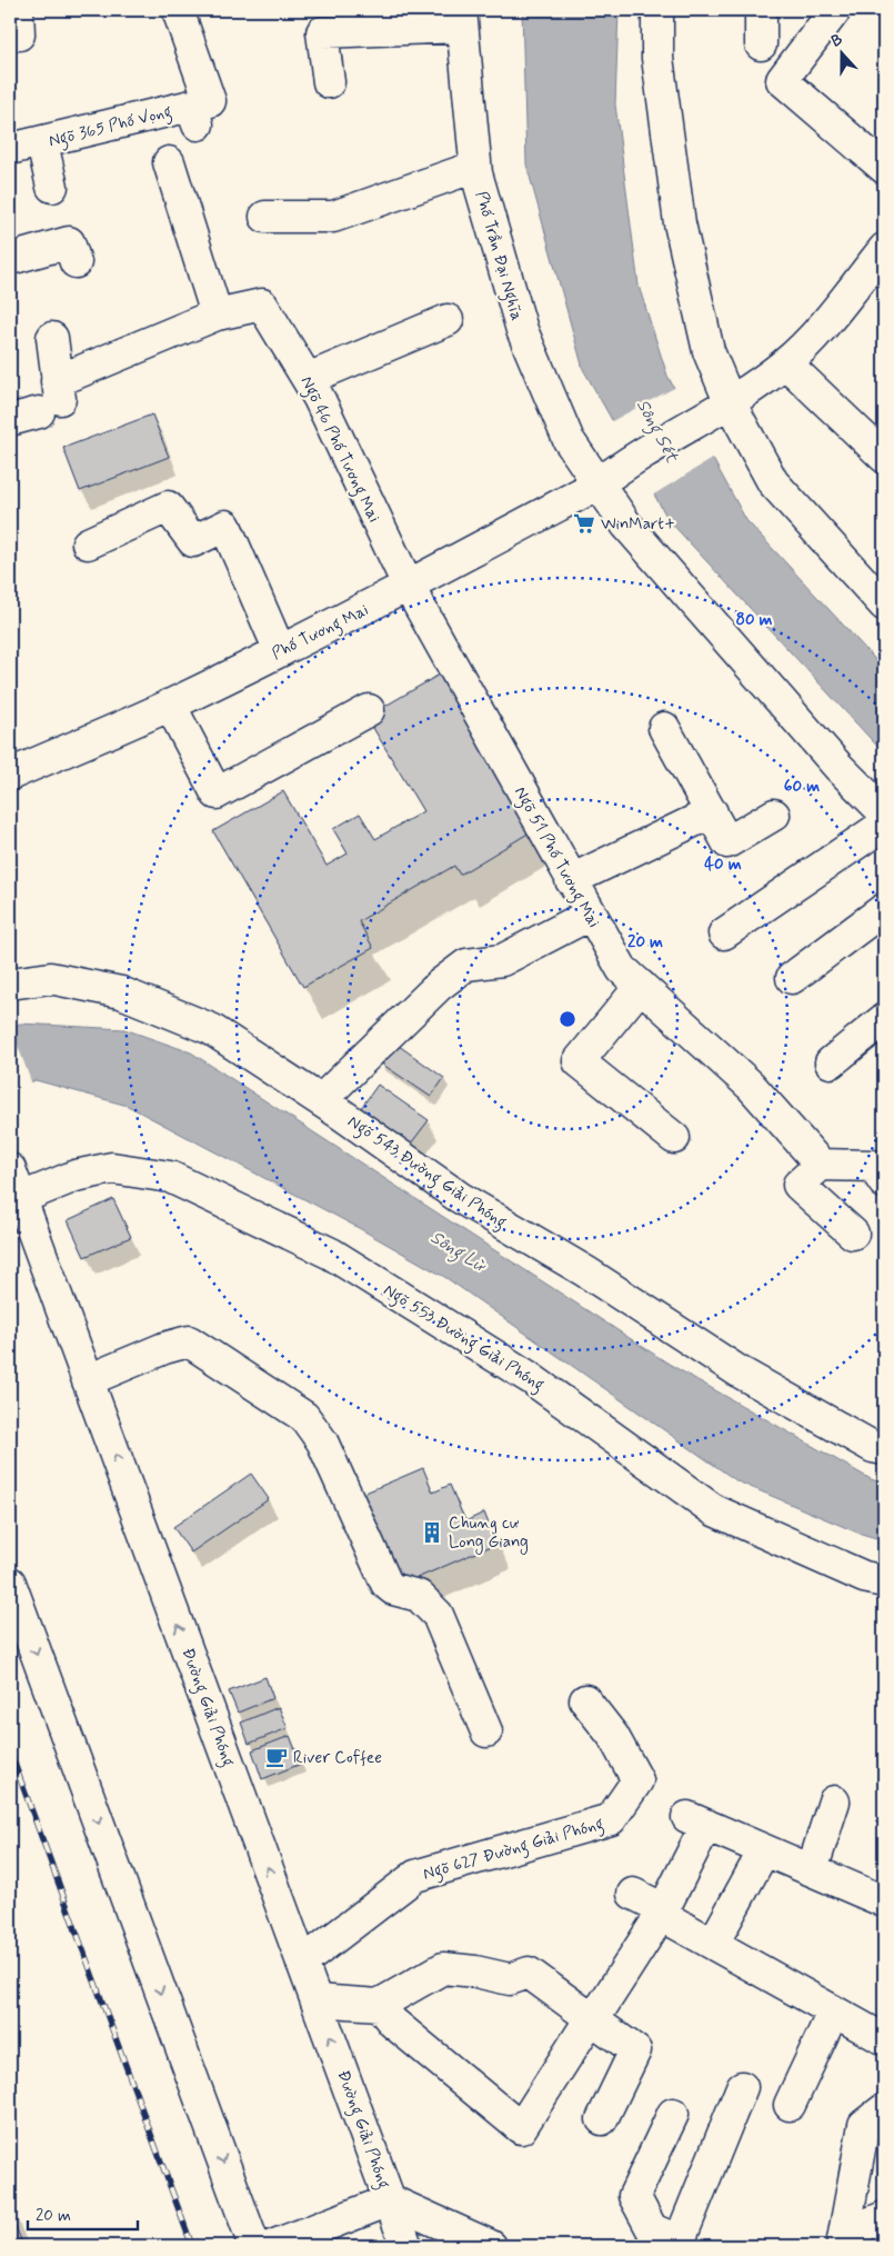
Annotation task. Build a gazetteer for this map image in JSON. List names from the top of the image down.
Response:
{
  "streets": {
    "street": [
      "Ngõ 365 Phố Vọng",
      "Phố Trần Đại Nghĩa",
      "Ngõ 46 Phố Tương Mai",
      "Phố Tương Mai",
      "Ngõ 51 Phố Tương Mai",
      "Ngõ 543 Đường Giải Phóng",
      "Ngõ 553 Đường Giải Phóng",
      "Đường Giải Phóng",
      "Ngõ 627 Đường Giải Phóng"
    ]
  },
  "crossings": [
    ["Phố Trần Đại Nghĩa", "Phố Tương Mai"],
    ["Ngõ 46 Phố Tương Mai", "Phố Tương Mai"],
    ["Ngõ 46 Phố Tương Mai", "Ngõ 51 Phố Tương Mai"],
    ["Phố Tương Mai", "Ngõ 51 Phố Tương Mai"],
    ["Ngõ 553 Đường Giải Phóng", "Đường Giải Phóng"],
    ["Đường Giải Phóng", "Ngõ 627 Đường Giải Phóng"]
  ],
  "water": ["Sông Sét", "Sông Lừ"],
  "places": {
    "supermarket": ["WinMart+"],
    "building": ["Chung cư Long Giang"],
    "cafe": ["River Coffee"]
  },
  "scale_bar": "20 m",
  "north": "top",
  "rings": [
    "80 m",
    "60 m",
    "40 m",
    "20 m"
  ]
}
